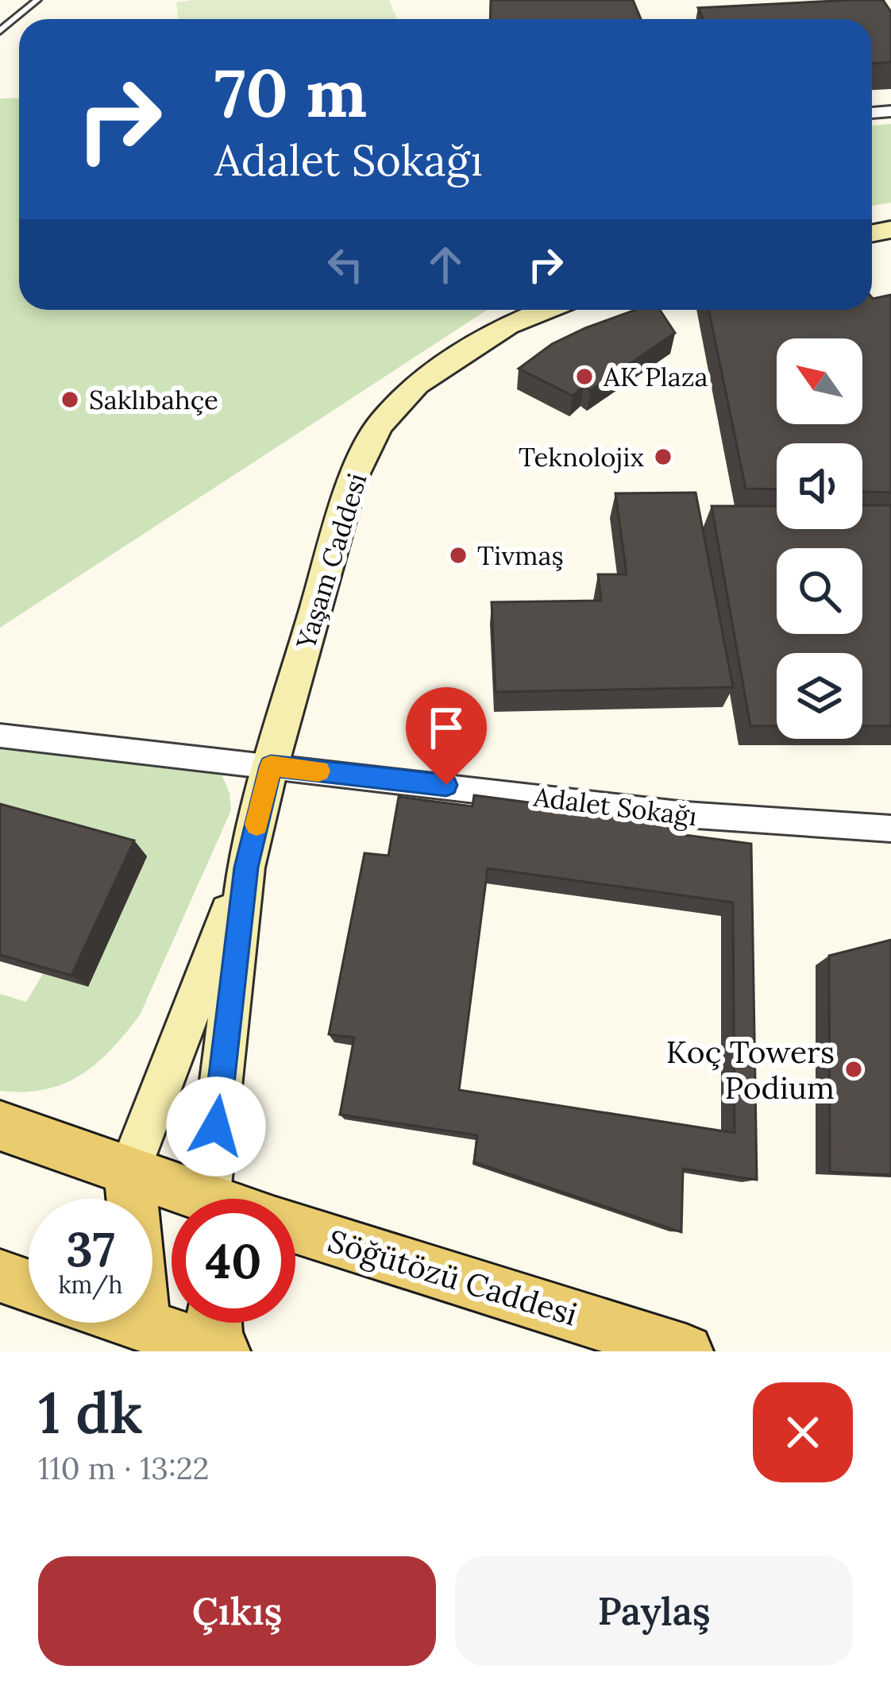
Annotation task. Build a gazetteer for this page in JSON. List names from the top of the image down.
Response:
{
  "streets": {
    "main road": ["Söğütözü Caddesi"],
    "street": ["Yaşam Caddesi", "Adalet Sokağı"]
  },
  "crossings": [
    ["Yaşam Caddesi", "Adalet Sokağı"],
    ["Yaşam Caddesi", "Söğütözü Caddesi"]
  ],
  "places": [
    "AK Plaza",
    "Saklıbahçe",
    "Teknolojix",
    "Tivmaş",
    "Koç Towers Podium"
  ],
  "north": "top left",
  "page": {
    "turn": ["70 m", "Adalet Sokağı"],
    "speed": "37 km/h",
    "limit": "40",
    "heading": ["1 dk", "110 m · 13:22"],
    "buttons": ["Çıkış", "Paylaş"]
  }
}
